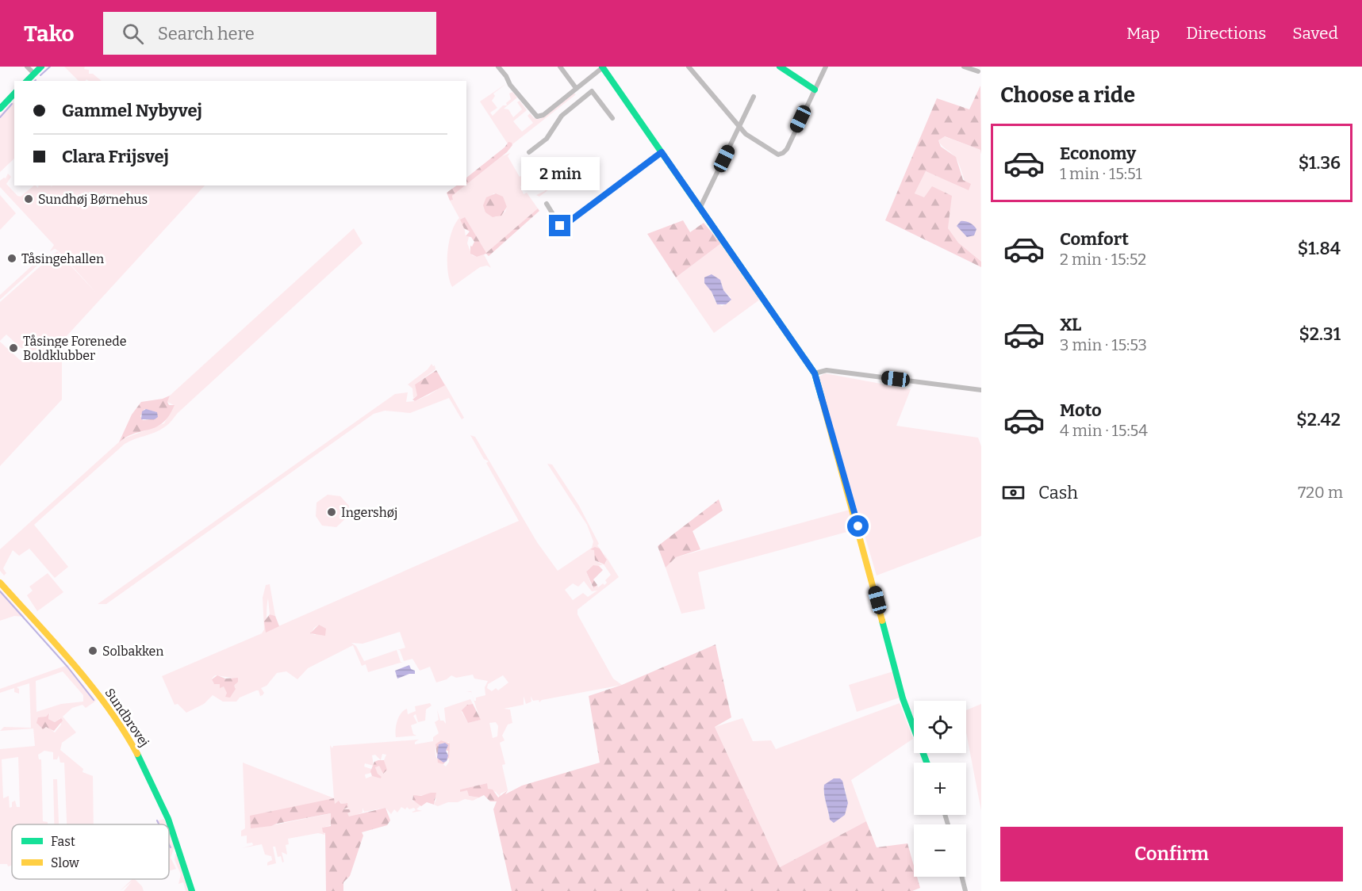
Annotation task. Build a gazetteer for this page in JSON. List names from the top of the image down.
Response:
{
  "streets": {
    "street": ["Sundbrovej"]
  },
  "places": [
    "Sundhøj Børnehus",
    "Tåsingehallen",
    "Tåsinge Forenede Boldklubber",
    "Ingershøj",
    "Solbakken"
  ],
  "legend": ["Fast", "Slow"],
  "page": {
    "header": "Tako",
    "search": "Search here",
    "nav": ["Map", "Directions", "Saved"],
    "heading": "Choose a ride",
    "banner": ["Gammel Nybyvej", "Clara Frijsvej"],
    "list": [
      {
        "name": "Economy",
        "note": "1 min · 15:51",
        "value": "$1.36"
      },
      {
        "name": "Comfort",
        "note": "2 min · 15:52",
        "value": "$1.84"
      },
      {
        "name": "XL",
        "note": "3 min · 15:53",
        "value": "$2.31"
      },
      {
        "name": "Moto",
        "note": "4 min · 15:54",
        "value": "$2.42"
      }
    ],
    "bubble": "2 min",
    "pay": ["Cash", "720 m"],
    "map_buttons": ["+", "−"],
    "buttons": "Confirm"
  }
}
